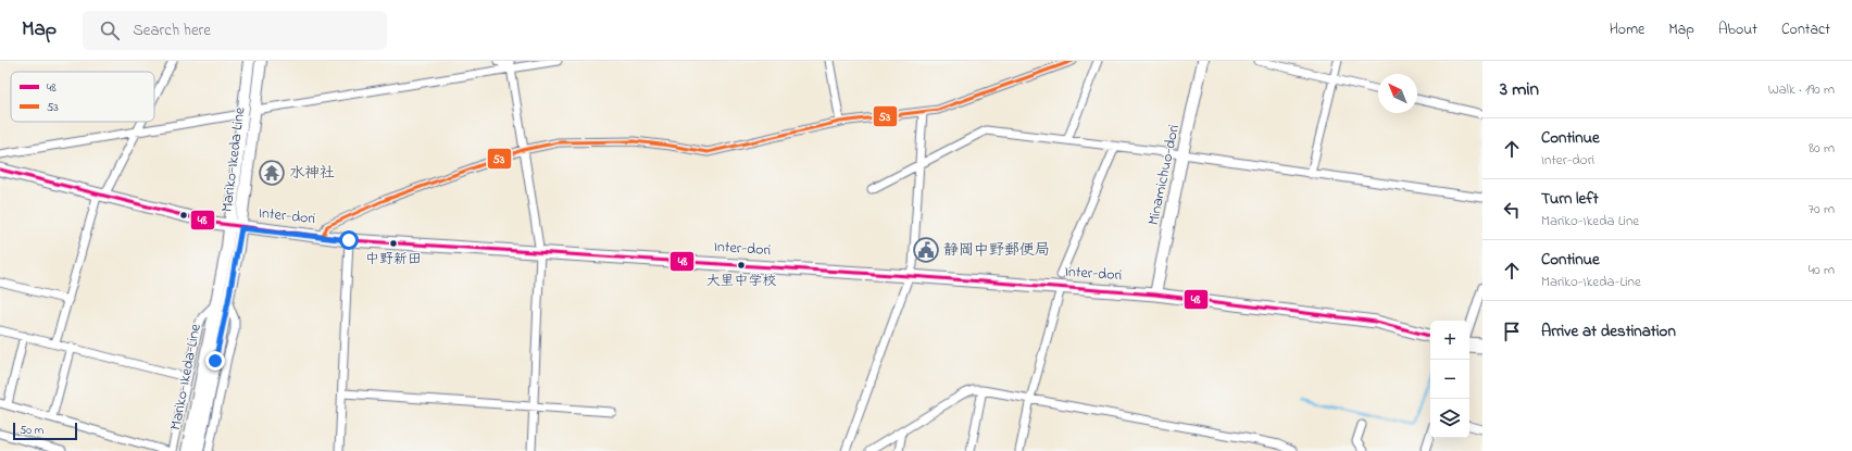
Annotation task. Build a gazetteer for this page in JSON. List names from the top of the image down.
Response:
{
  "streets": {
    "main road": ["Inter-dori"],
    "street": ["Mariko-Ikeda Line", "Minamichuo-dori", "Mariko-Ikeda-Line"]
  },
  "crossings": [
    ["Mariko-Ikeda Line", "Inter-dori"],
    ["Mariko-Ikeda Line", "Mariko-Ikeda-Line"],
    ["Minamichuo-dori", "Inter-dori"]
  ],
  "places": {
    "temple": ["水神社"],
    "other": ["中野新田", "大里中学校"],
    "public building": ["静岡中野郵便局"]
  },
  "lines": ["transit line 53", "transit line 48"],
  "legend": ["48", "53"],
  "scale_bar": "50 m",
  "north": "top left",
  "page": {
    "header": "Map",
    "search": "Search here",
    "nav": [
      "Home",
      "Map",
      "About",
      "Contact"
    ],
    "heading": ["3 min", "Walk · 190 m"],
    "list": [
      ["Continue", "Inter-dori", "80 m"],
      ["Turn left", "Mariko-Ikeda Line", "70 m"],
      ["Continue", "Mariko-Ikeda-Line", "40 m"],
      "Arrive at destination"
    ],
    "map_buttons": ["+", "−"],
    "scale": "50 m"
  }
}
